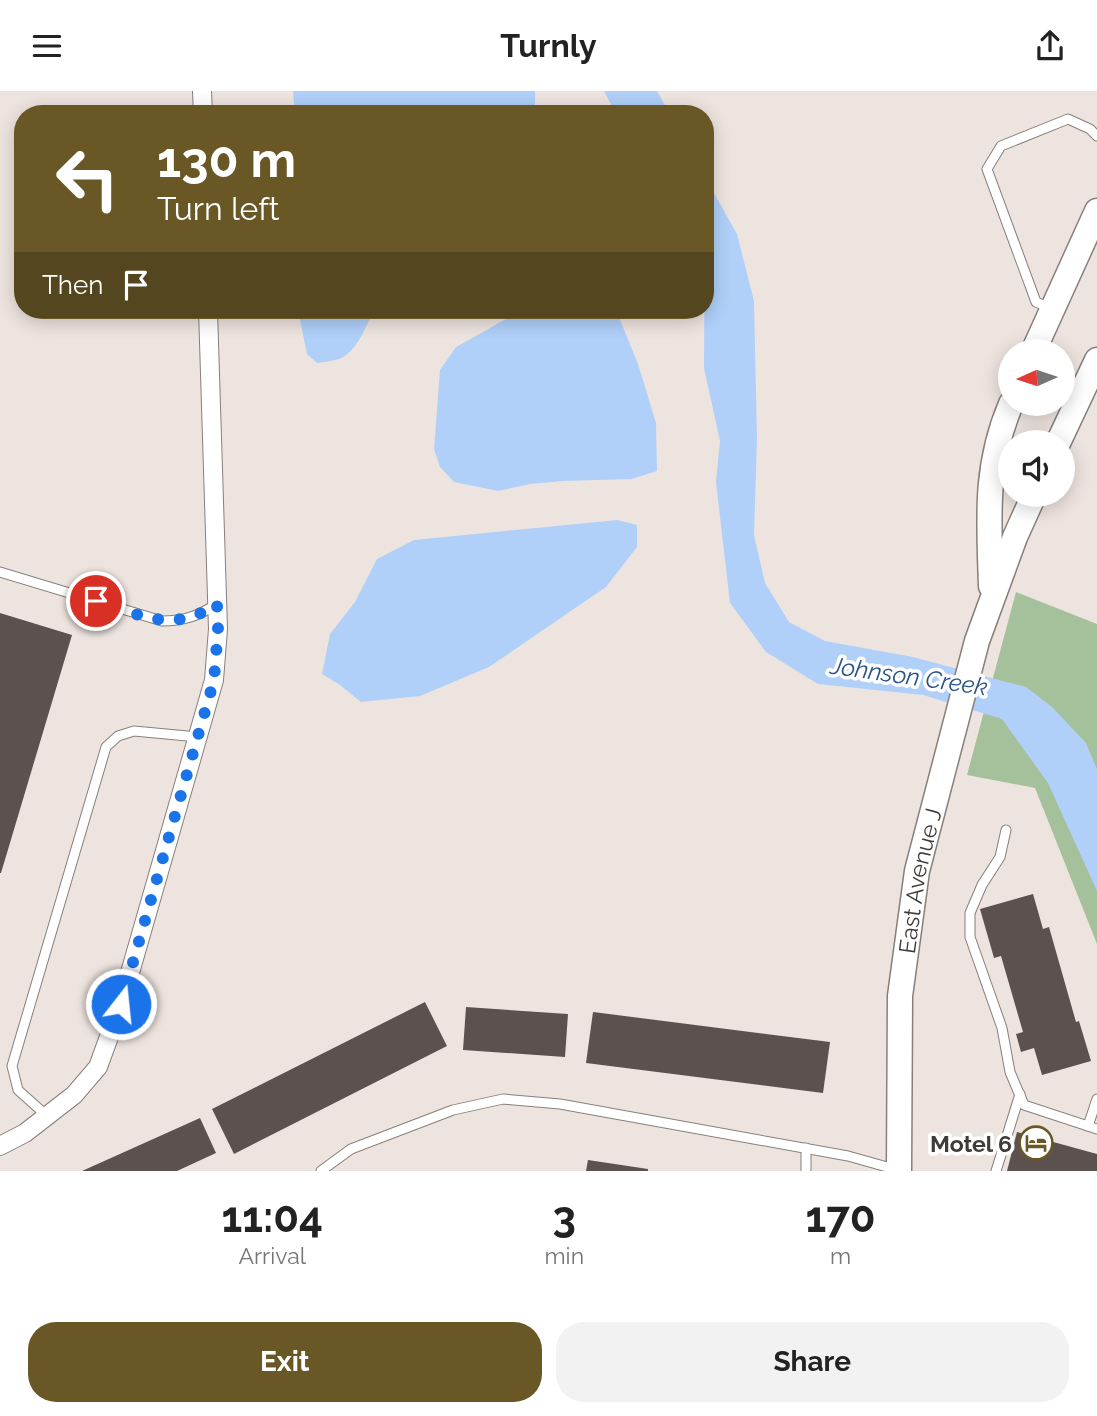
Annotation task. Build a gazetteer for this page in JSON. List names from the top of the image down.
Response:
{
  "streets": {
    "street": ["East Avenue J"]
  },
  "water": ["Johnson Creek"],
  "places": {
    "hotel": ["Motel 6"]
  },
  "north": "left",
  "page": {
    "header": "Turnly",
    "turn": ["130 m", "Turn left"],
    "then": "Then",
    "eta": [
      "11:04",
      "Arrival",
      "3",
      "min",
      "170",
      "m"
    ],
    "buttons": ["Exit", "Share"]
  }
}
